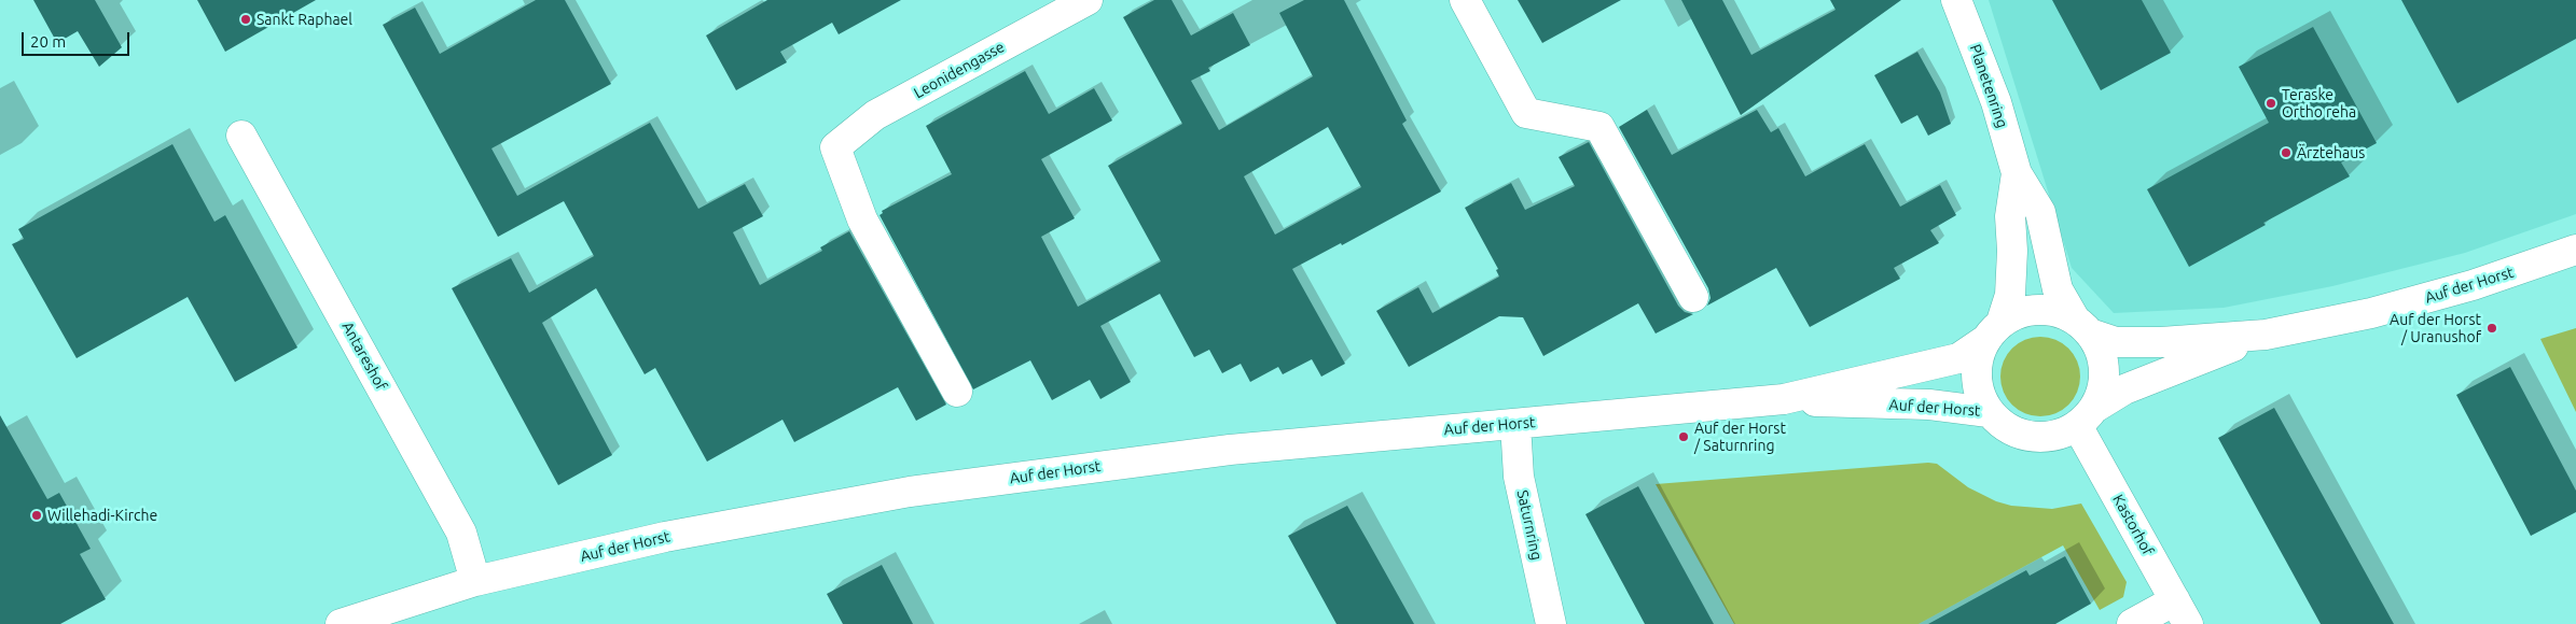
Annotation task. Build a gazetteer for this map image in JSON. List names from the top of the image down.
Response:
{
  "streets": {
    "street": [
      "Leonidengasse",
      "Planetenring",
      "Auf der Horst",
      "Antareshof",
      "Saturnring",
      "Kastorhof"
    ]
  },
  "crossings": [
    ["Planetenring", "Auf der Horst"],
    ["Planetenring", "Kastorhof"],
    ["Auf der Horst", "Antareshof"],
    ["Auf der Horst", "Saturnring"],
    ["Auf der Horst", "Kastorhof"]
  ],
  "places": [
    "Sankt Raphael",
    "Teraske Ortho reha",
    "Ärztehaus",
    "Auf der Horst / Uranushof",
    "Auf der Horst / Saturnring",
    "Willehadi-Kirche"
  ],
  "scale_bar": "20 m"
}
